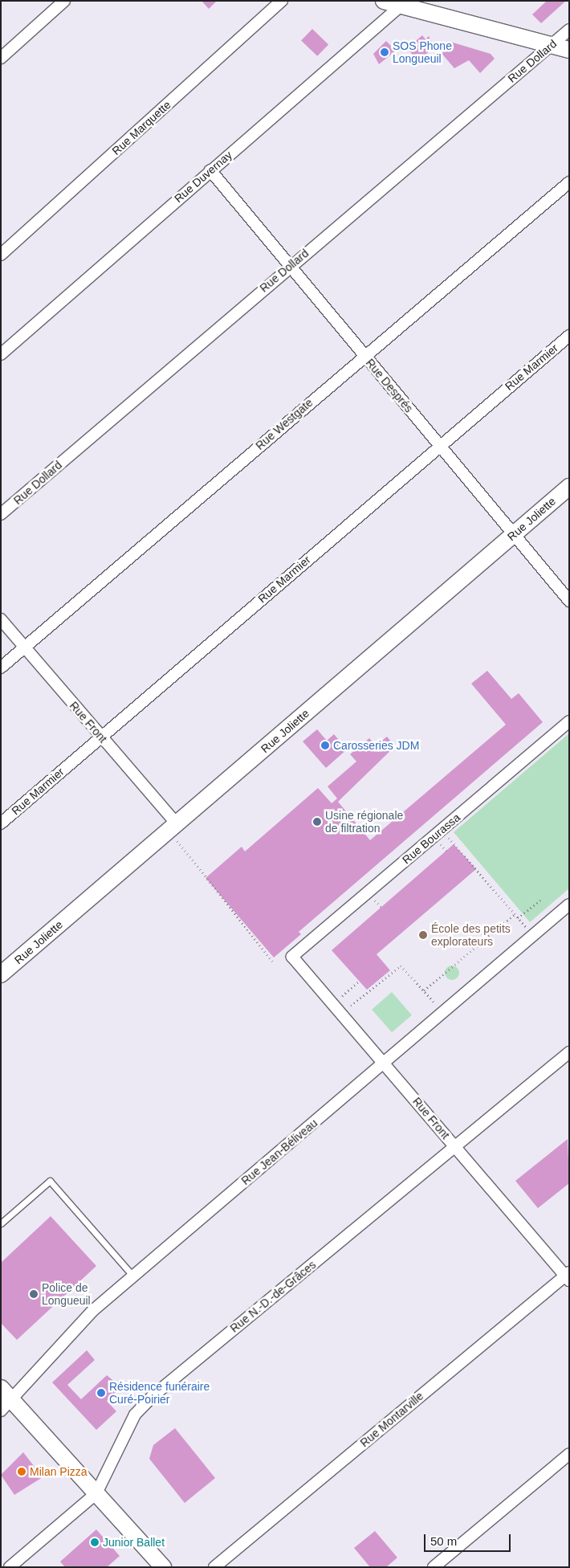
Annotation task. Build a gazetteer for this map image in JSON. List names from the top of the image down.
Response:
{
  "streets": {
    "street": [
      "Rue Dollard",
      "Rue Marquette",
      "Rue Duvernay",
      "Rue Marmier",
      "Rue Després",
      "Rue Westgate",
      "Rue Joliette",
      "Rue Front",
      "Rue Bourassa",
      "Rue Jean-Béliveau",
      "Rue N.-D.-de-Grâces",
      "Rue Montarville"
    ]
  },
  "crossings": [
    ["Rue Dollard", "Rue Després"],
    ["Rue Duvernay", "Rue Després"],
    ["Rue Marmier", "Rue Després"],
    ["Rue Marmier", "Rue Front"],
    ["Rue Després", "Rue Westgate"],
    ["Rue Després", "Rue Joliette"],
    ["Rue Westgate", "Rue Front"],
    ["Rue Joliette", "Rue Front"],
    ["Rue Front", "Rue Bourassa"],
    ["Rue Front", "Rue Jean-Béliveau"],
    ["Rue Front", "Rue N.-D.-de-Grâces"],
    ["Rue Front", "Rue Montarville"]
  ],
  "places": [
    "SOS Phone Longueuil",
    "Carosseries JDM",
    "Usine régionale de filtration",
    "École des petits explorateurs",
    "Police de Longueuil",
    "Résidence funéraire Curé-Poirier",
    "Milan Pizza",
    "Junior Ballet"
  ],
  "scale_bar": "50 m"
}
